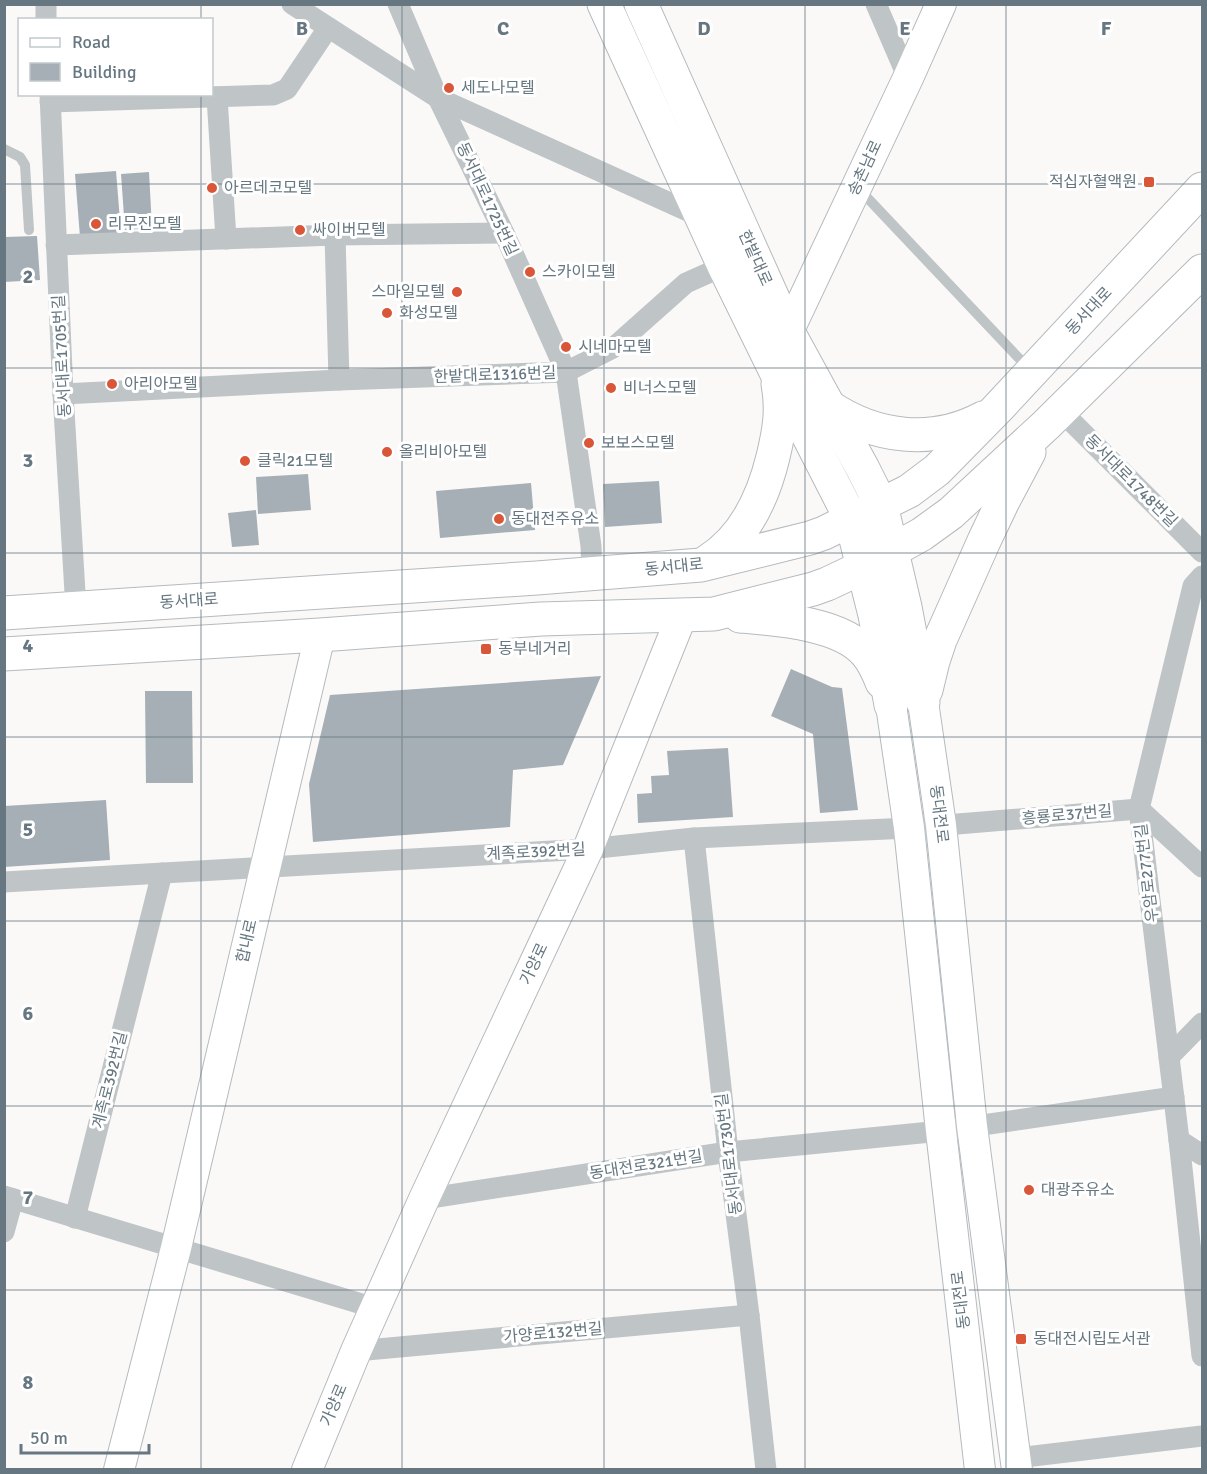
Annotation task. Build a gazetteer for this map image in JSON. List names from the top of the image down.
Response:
{
  "streets": {
    "main road": ["한밭대로", "동서대로", "동대전로"],
    "street": [
      "송촌남로",
      "동서대로1725번길",
      "동서대로1705번길",
      "한밭대로1316번길",
      "동서대로1748번길",
      "흥룡로37번길",
      "계족로392번길",
      "우암로277번길",
      "합내로",
      "가양로",
      "동서대로1730번길",
      "동대전로321번길",
      "가양로132번길"
    ]
  },
  "crossings": [
    ["송촌남로", "한밭대로"],
    ["동서대로1725번길", "동서대로"],
    ["동서대로1725번길", "한밭대로1316번길"],
    ["한밭대로", "동서대로"],
    ["한밭대로", "한밭대로1316번길"],
    ["한밭대로", "동대전로"],
    ["동서대로", "동서대로1705번길"],
    ["동서대로", "동대전로"],
    ["동서대로1705번길", "한밭대로1316번길"],
    ["동대전로", "흥룡로37번길"],
    ["동대전로", "계족로392번길"],
    ["동대전로", "동대전로321번길"],
    ["흥룡로37번길", "계족로392번길"],
    ["흥룡로37번길", "우암로277번길"],
    ["계족로392번길", "합내로"],
    ["계족로392번길", "가양로"],
    ["계족로392번길", "동서대로1730번길"],
    ["가양로", "동대전로321번길"],
    ["가양로", "가양로132번길"],
    ["동서대로1730번길", "동대전로321번길"],
    ["동서대로1730번길", "가양로132번길"]
  ],
  "places": {
    "other": [
      "세도나모텔",
      "아르데코모텔",
      "리무진모텔",
      "싸이버모텔",
      "스카이모텔",
      "스마일모텔",
      "화성모텔",
      "시네마모텔",
      "아리아모텔",
      "비너스모텔",
      "보보스모텔",
      "올리비아모텔",
      "클릭21모텔",
      "동대전주유소",
      "대광주유소"
    ],
    "transit": ["적십자혈액원", "동부네거리", "동대전시립도서관"]
  },
  "legend": ["Road", "Building"],
  "scale_bar": "50 m",
  "grid": {
    "columns": [
      "B",
      "C",
      "D",
      "E",
      "F"
    ],
    "rows": [
      "2",
      "3",
      "4",
      "5",
      "6",
      "7",
      "8"
    ]
  }
}
